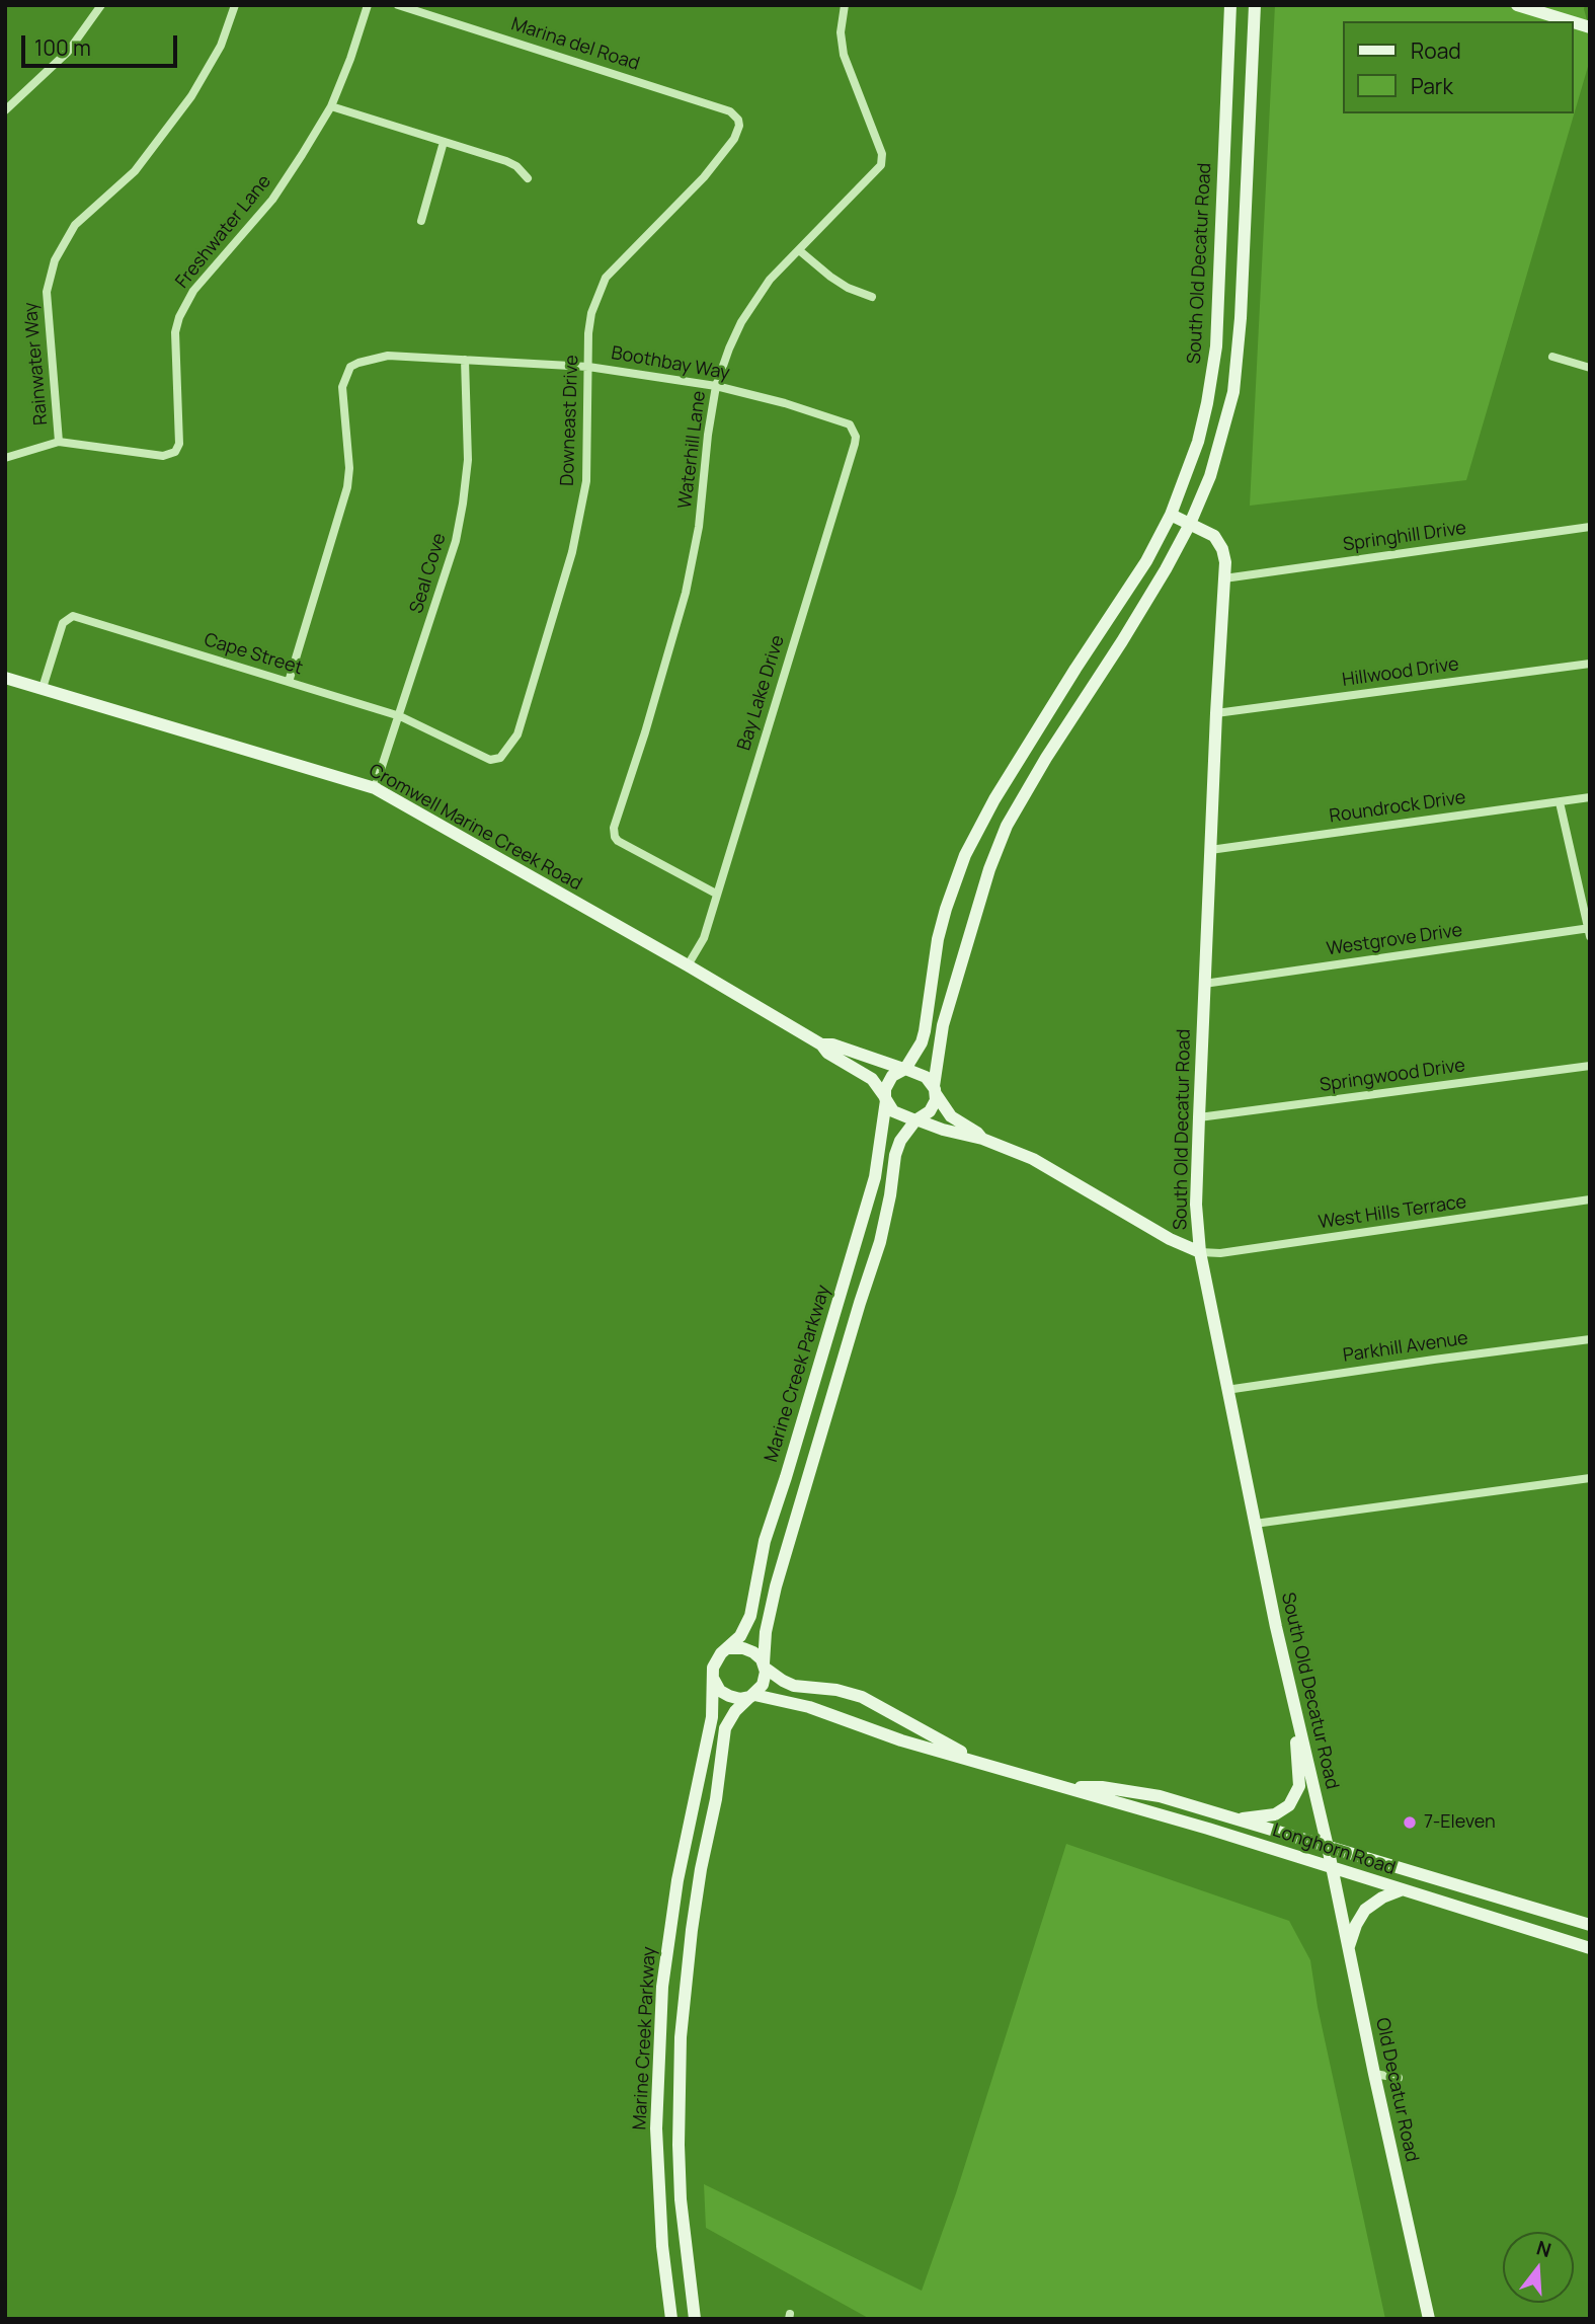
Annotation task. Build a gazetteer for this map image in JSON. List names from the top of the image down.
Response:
{
  "streets": {
    "main road": [
      "South Old Decatur Road",
      "Cromwell Marine Creek Road",
      "Marine Creek Parkway",
      "Longhorn Road",
      "Old Decatur Road"
    ],
    "street": [
      "Marina del Road",
      "Freshwater Lane",
      "Rainwater Way",
      "Boothbay Way",
      "Downeast Drive",
      "Waterhill Lane",
      "Springhill Drive",
      "Seal Cove",
      "Cape Street",
      "Hillwood Drive",
      "Bay Lake Drive",
      "Roundrock Drive",
      "Westgrove Drive",
      "Springwood Drive",
      "West Hills Terrace",
      "Parkhill Avenue"
    ]
  },
  "crossings": [
    ["Marina del Road", "Downeast Drive"],
    ["Freshwater Lane", "Rainwater Way"],
    ["South Old Decatur Road", "Springhill Drive"],
    ["South Old Decatur Road", "Hillwood Drive"],
    ["South Old Decatur Road", "Roundrock Drive"],
    ["South Old Decatur Road", "Cromwell Marine Creek Road"],
    ["South Old Decatur Road", "Westgrove Drive"],
    ["South Old Decatur Road", "Springwood Drive"],
    ["South Old Decatur Road", "West Hills Terrace"],
    ["South Old Decatur Road", "Parkhill Avenue"],
    ["South Old Decatur Road", "Marine Creek Parkway"],
    ["South Old Decatur Road", "Longhorn Road"],
    ["South Old Decatur Road", "Old Decatur Road"],
    ["Boothbay Way", "Downeast Drive"],
    ["Boothbay Way", "Waterhill Lane"],
    ["Boothbay Way", "Seal Cove"],
    ["Boothbay Way", "Cape Street"],
    ["Boothbay Way", "Bay Lake Drive"],
    ["Downeast Drive", "Cape Street"],
    ["Waterhill Lane", "Bay Lake Drive"],
    ["Seal Cove", "Cape Street"],
    ["Seal Cove", "Cromwell Marine Creek Road"],
    ["Cape Street", "Cromwell Marine Creek Road"],
    ["Bay Lake Drive", "Cromwell Marine Creek Road"],
    ["Cromwell Marine Creek Road", "Marine Creek Parkway"],
    ["Marine Creek Parkway", "Longhorn Road"],
    ["Longhorn Road", "Old Decatur Road"]
  ],
  "places": ["7-Eleven"],
  "legend": ["Road", "Park"],
  "scale_bar": "100 m",
  "north": "top"
}
